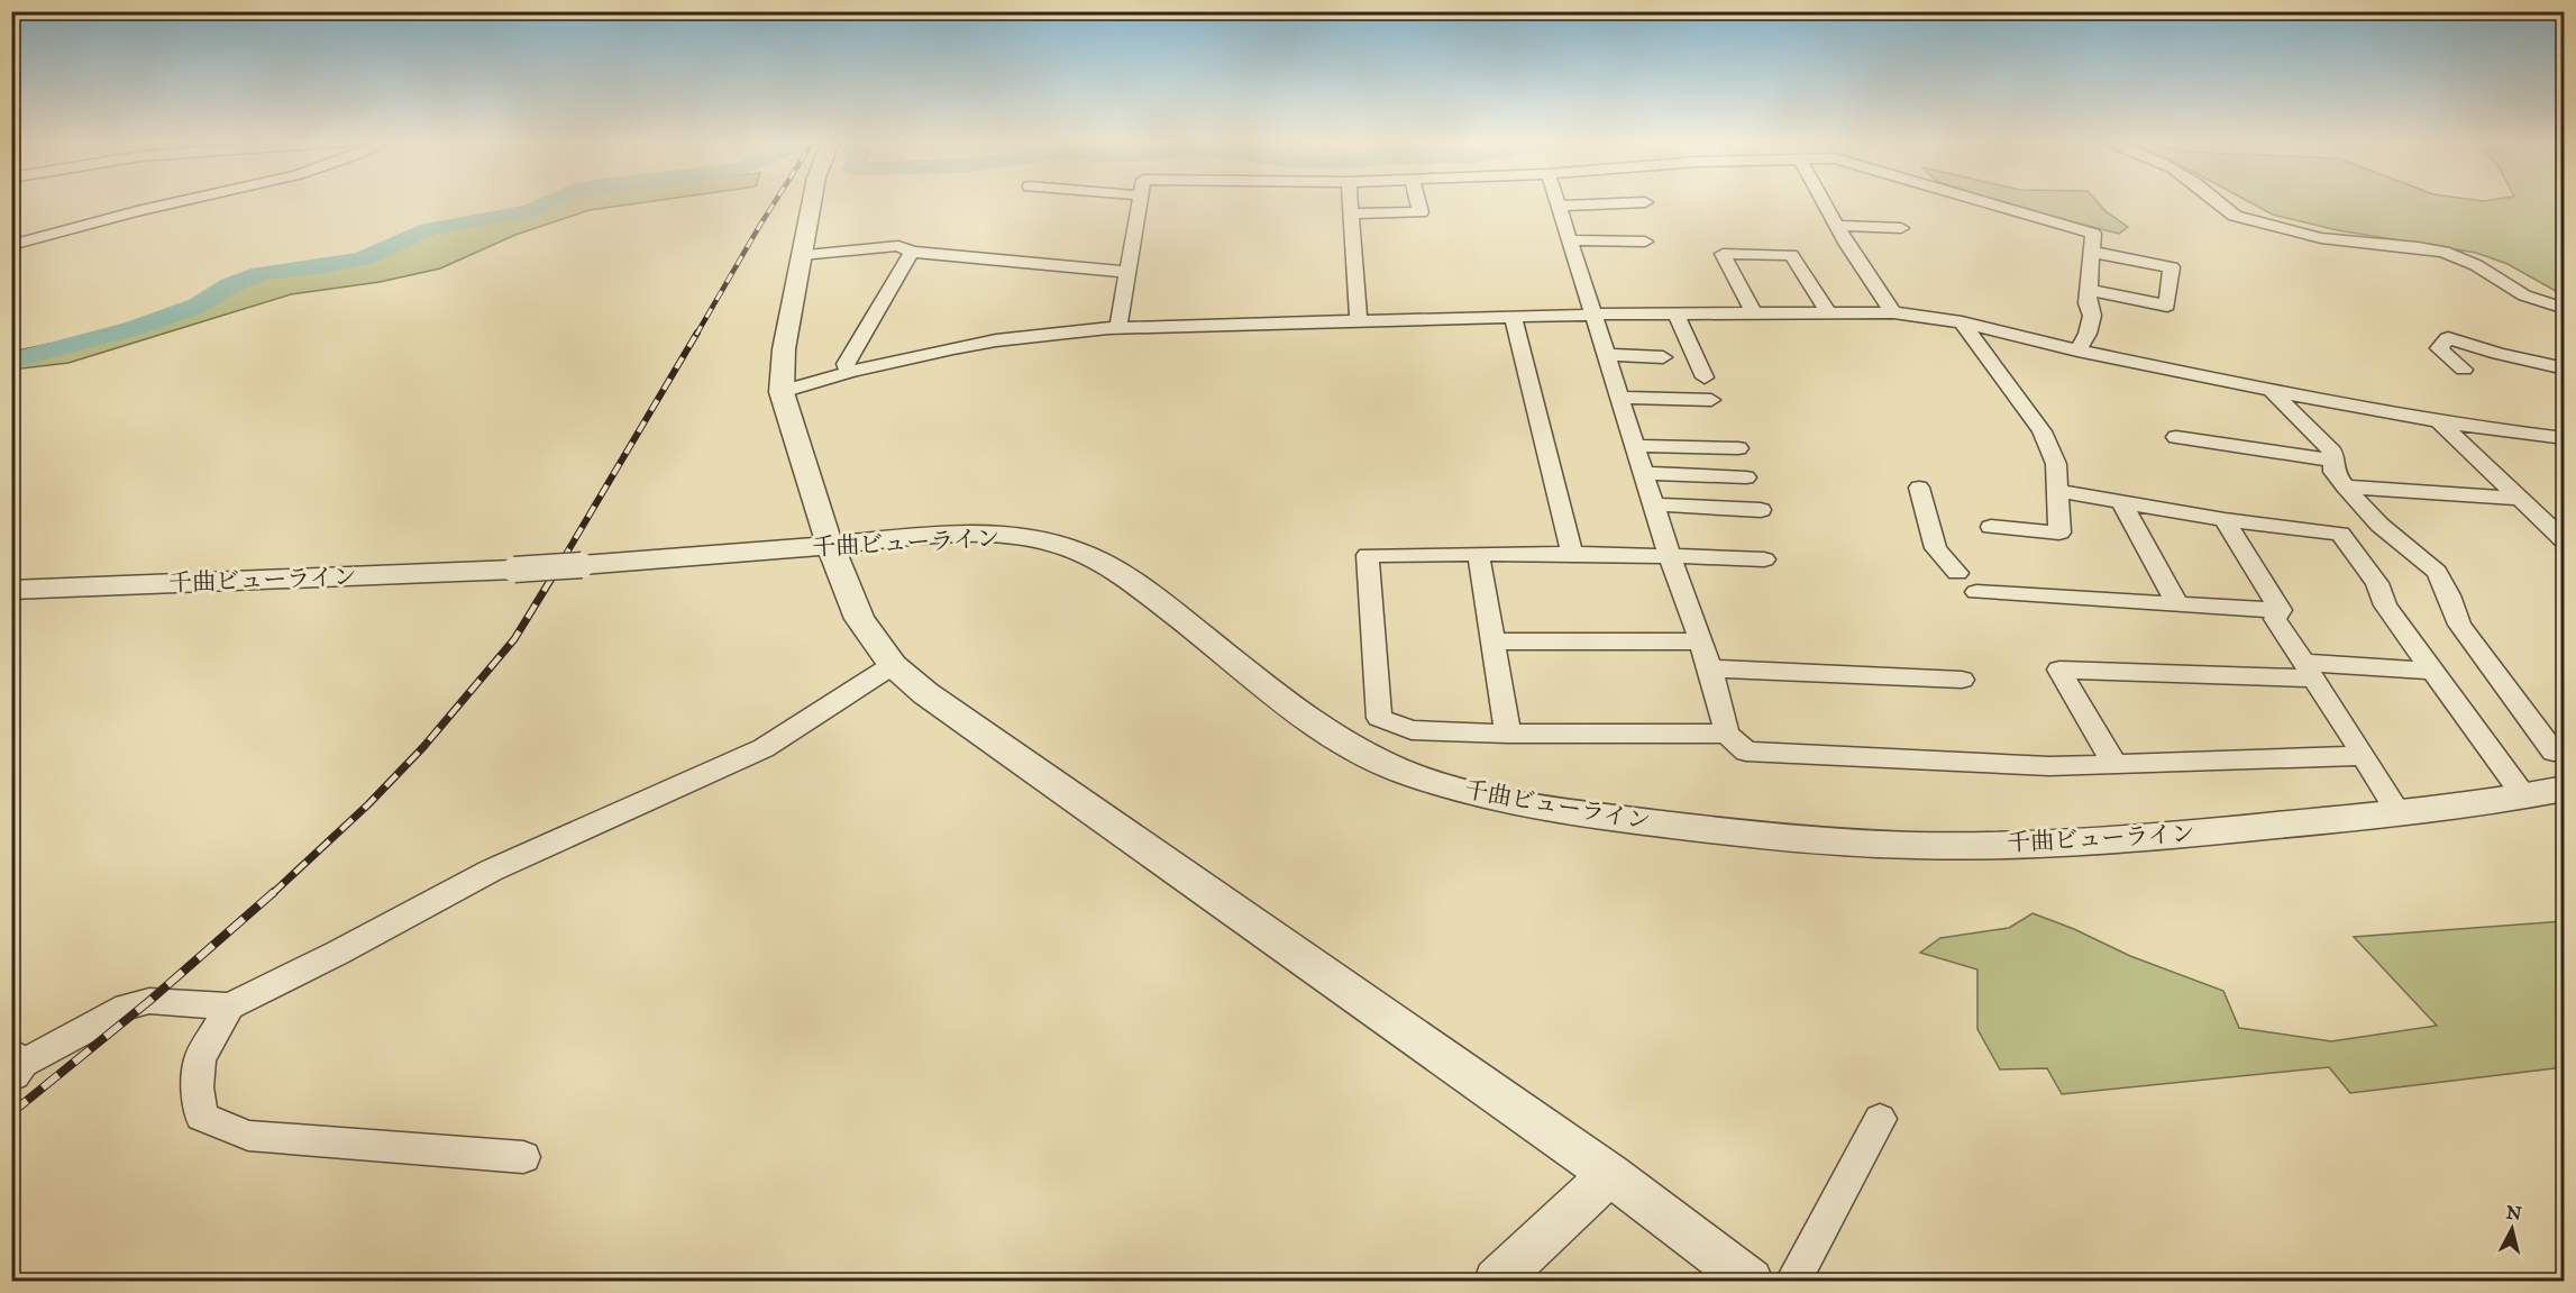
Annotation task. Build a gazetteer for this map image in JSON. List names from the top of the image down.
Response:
{
  "streets": {
    "street": ["千曲ビューライン"]
  },
  "north": "top"
}
